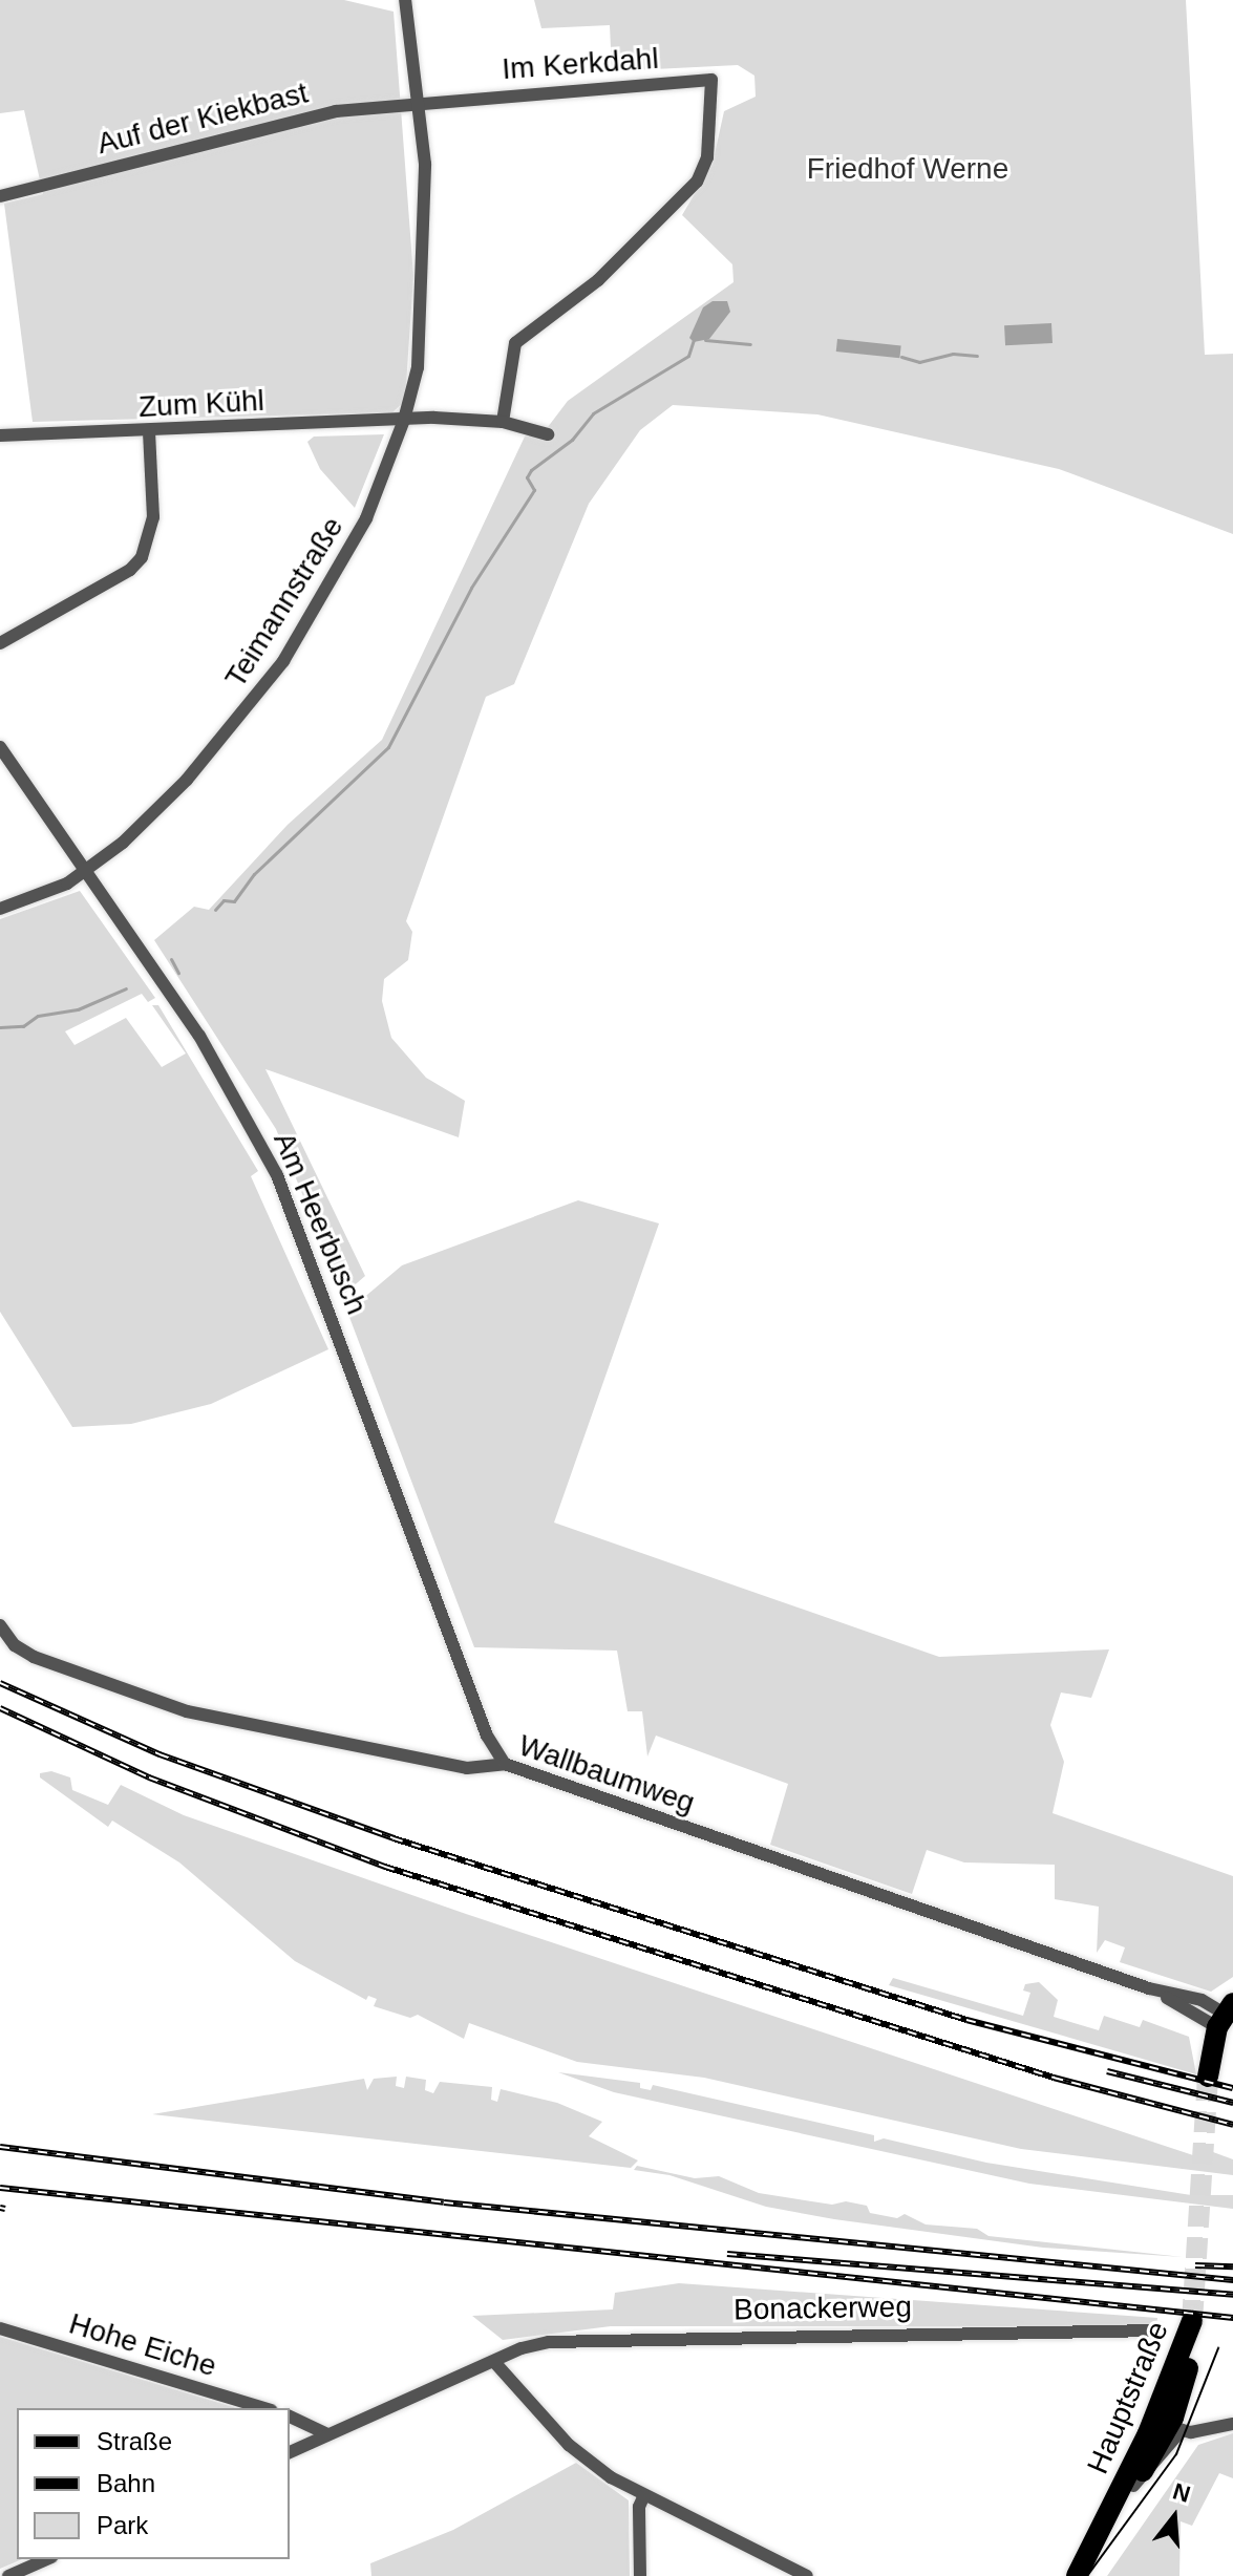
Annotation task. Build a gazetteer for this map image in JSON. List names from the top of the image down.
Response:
{
  "streets": {
    "main road": ["Hauptstraße"],
    "street": [
      "Im Kerkdahl",
      "Auf der Kiekbast",
      "Zum Kühl",
      "Teimannstraße",
      "Am Heerbusch",
      "Wallbaumweg",
      "Bonackerweg",
      "Hohe Eiche"
    ]
  },
  "crossings": [
    ["Im Kerkdahl", "Auf der Kiekbast"],
    ["Im Kerkdahl", "Zum Kühl"],
    ["Im Kerkdahl", "Teimannstraße"],
    ["Auf der Kiekbast", "Teimannstraße"],
    ["Zum Kühl", "Teimannstraße"],
    ["Teimannstraße", "Am Heerbusch"],
    ["Am Heerbusch", "Wallbaumweg"]
  ],
  "parks": ["Friedhof Werne"],
  "legend": ["Straße", "Bahn", "Park"],
  "north": "top"
}
